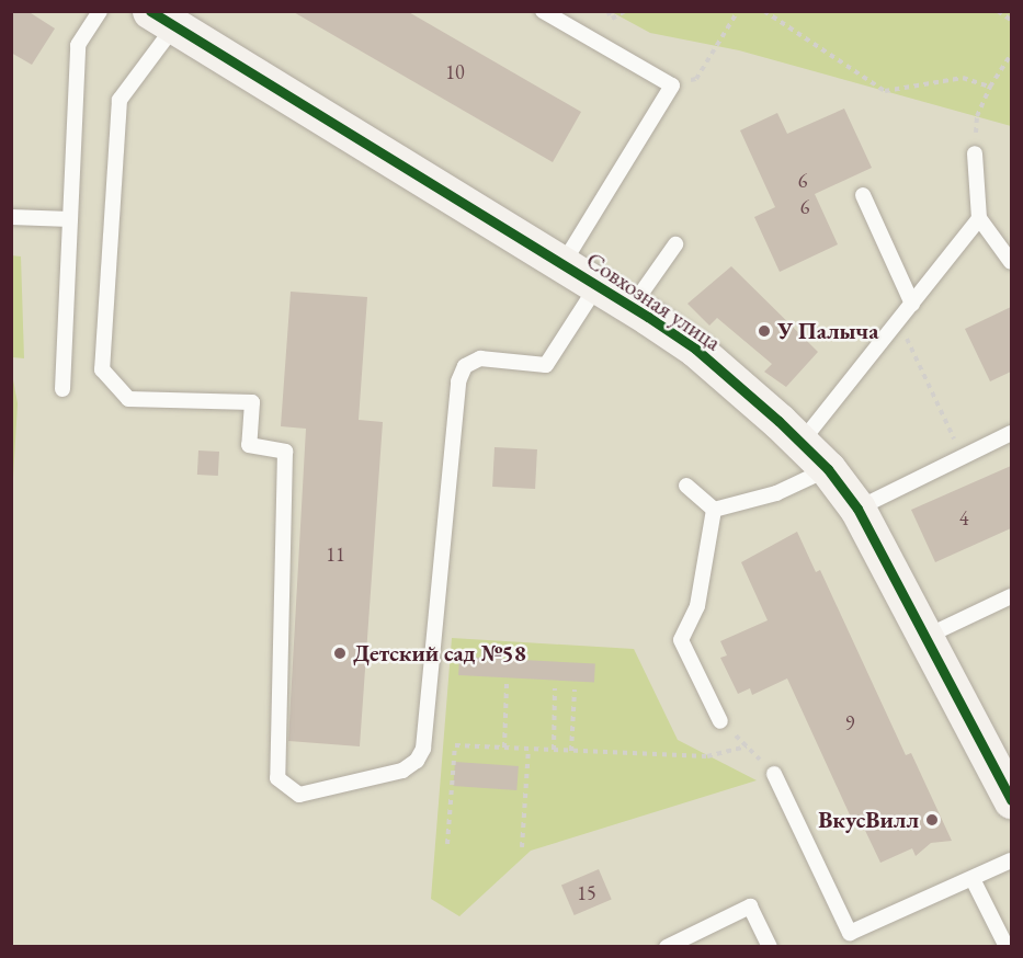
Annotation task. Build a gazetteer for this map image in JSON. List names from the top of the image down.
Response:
{
  "streets": {
    "street": ["Совхозная улица"]
  },
  "places": ["У Палыча", "Детский сад №58", "ВкусВилл"],
  "house_numbers": [
    "10",
    "6",
    "6",
    "4",
    "11",
    "9",
    "15"
  ]
}
